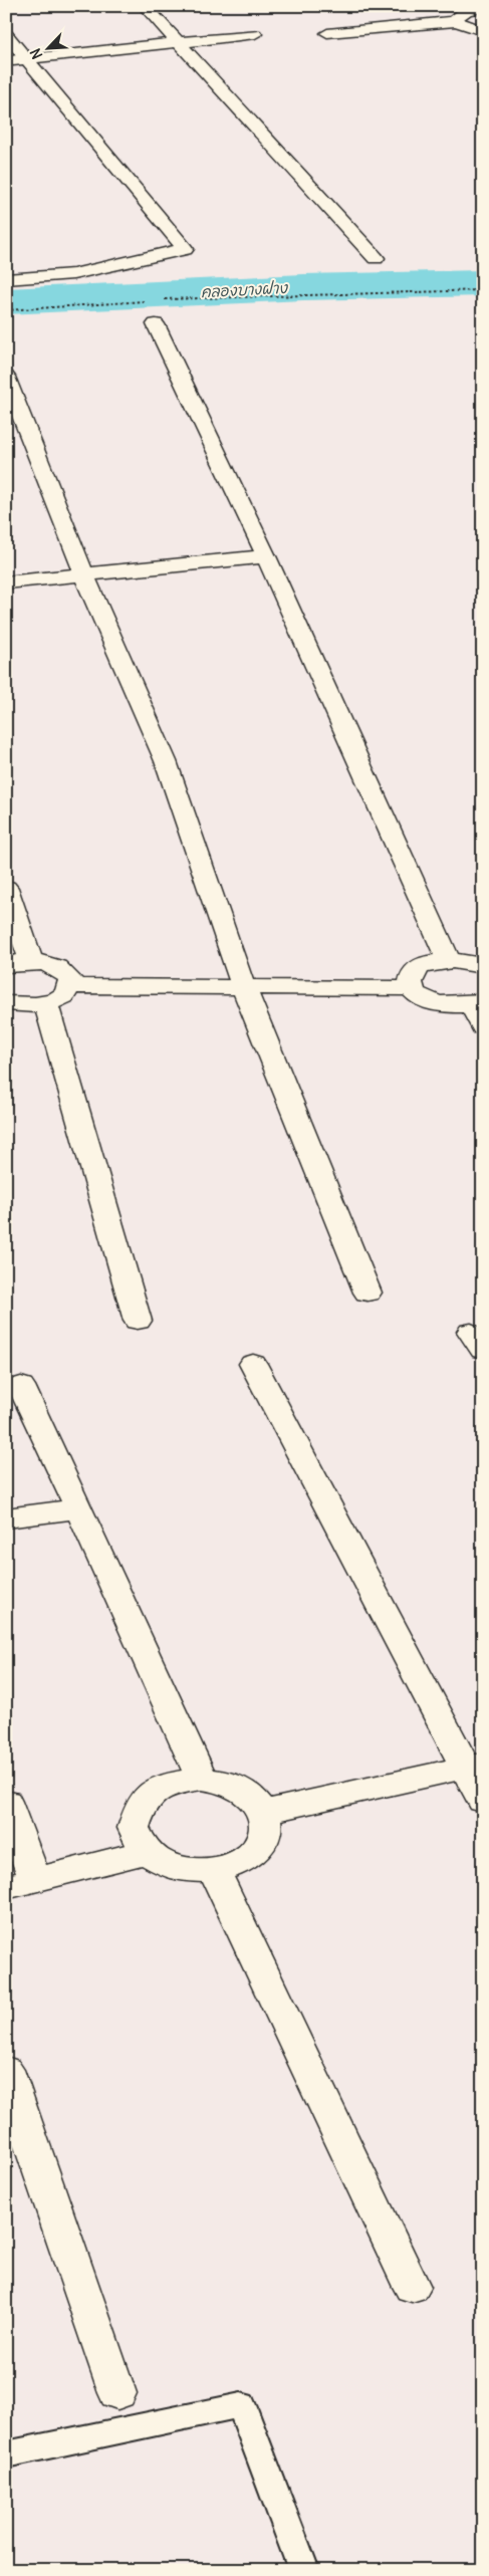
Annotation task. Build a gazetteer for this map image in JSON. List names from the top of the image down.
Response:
{
  "water": ["คลองบางฝาง"],
  "north": "bottom left"
}
